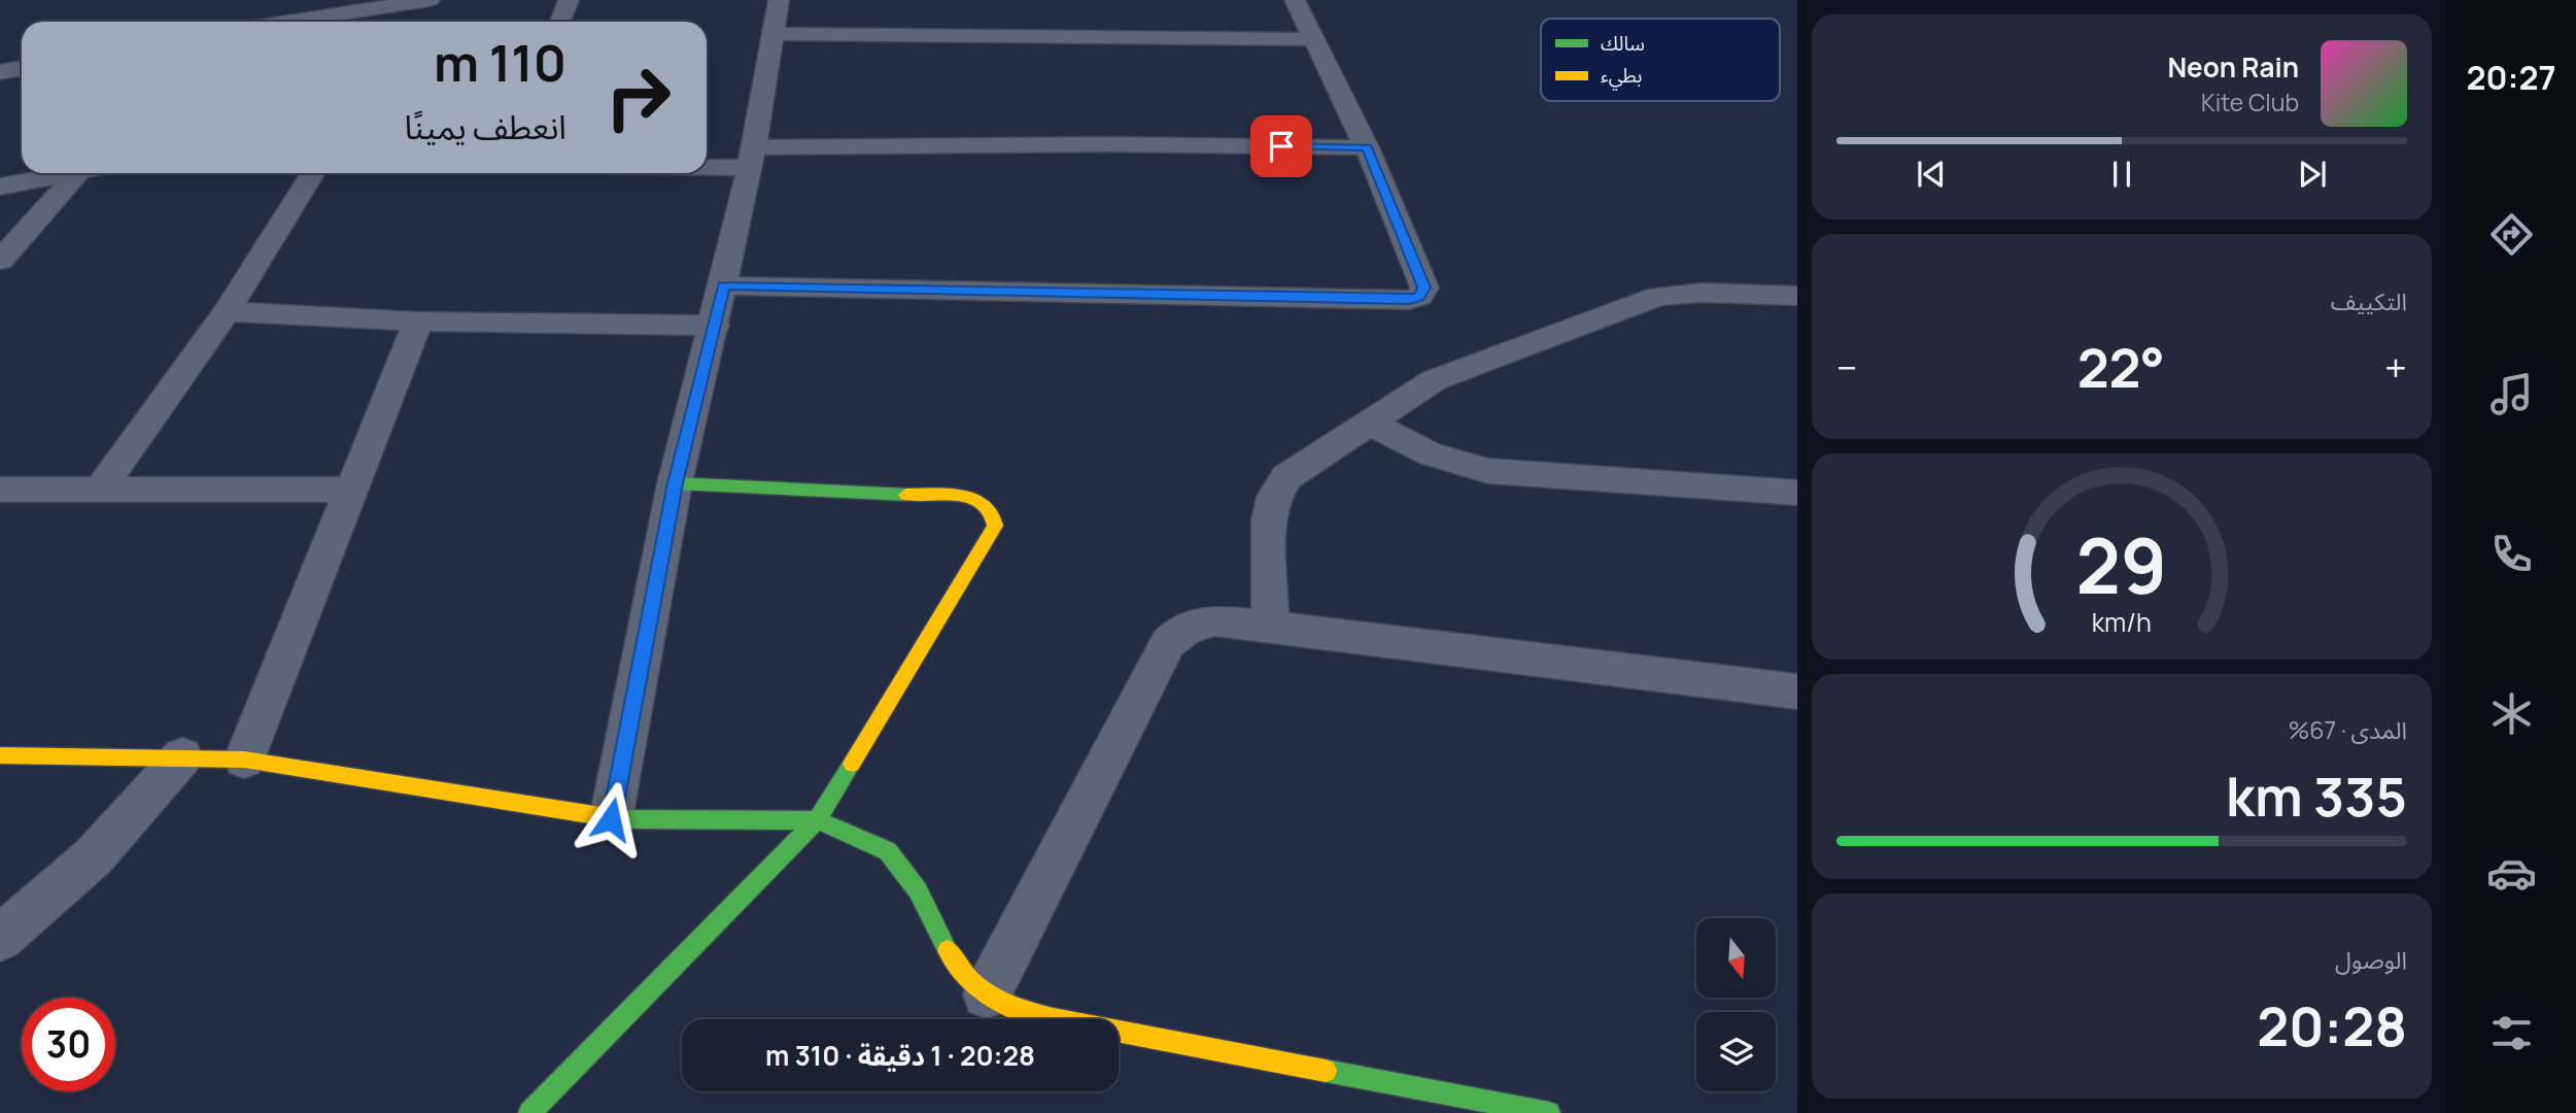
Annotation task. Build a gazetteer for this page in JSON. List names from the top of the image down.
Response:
{
  "legend": ["سالك", "بطيء"],
  "north": "bottom",
  "page": {
    "tabs": "20:27",
    "turn": ["110 m", "انعطف يمينًا"],
    "song": ["Neon Rain", "Kite Club"],
    "tile": [
      "التكييف",
      ["المدى · 67%", "335 km"],
      ["الوصول", "20:28"]
    ],
    "heat": ["−", "22°", "+"],
    "limit": "30",
    "trip": "20:28 · 1 دقيقة · 310 m",
    "gauge": ["29", "km/h"]
  }
}
